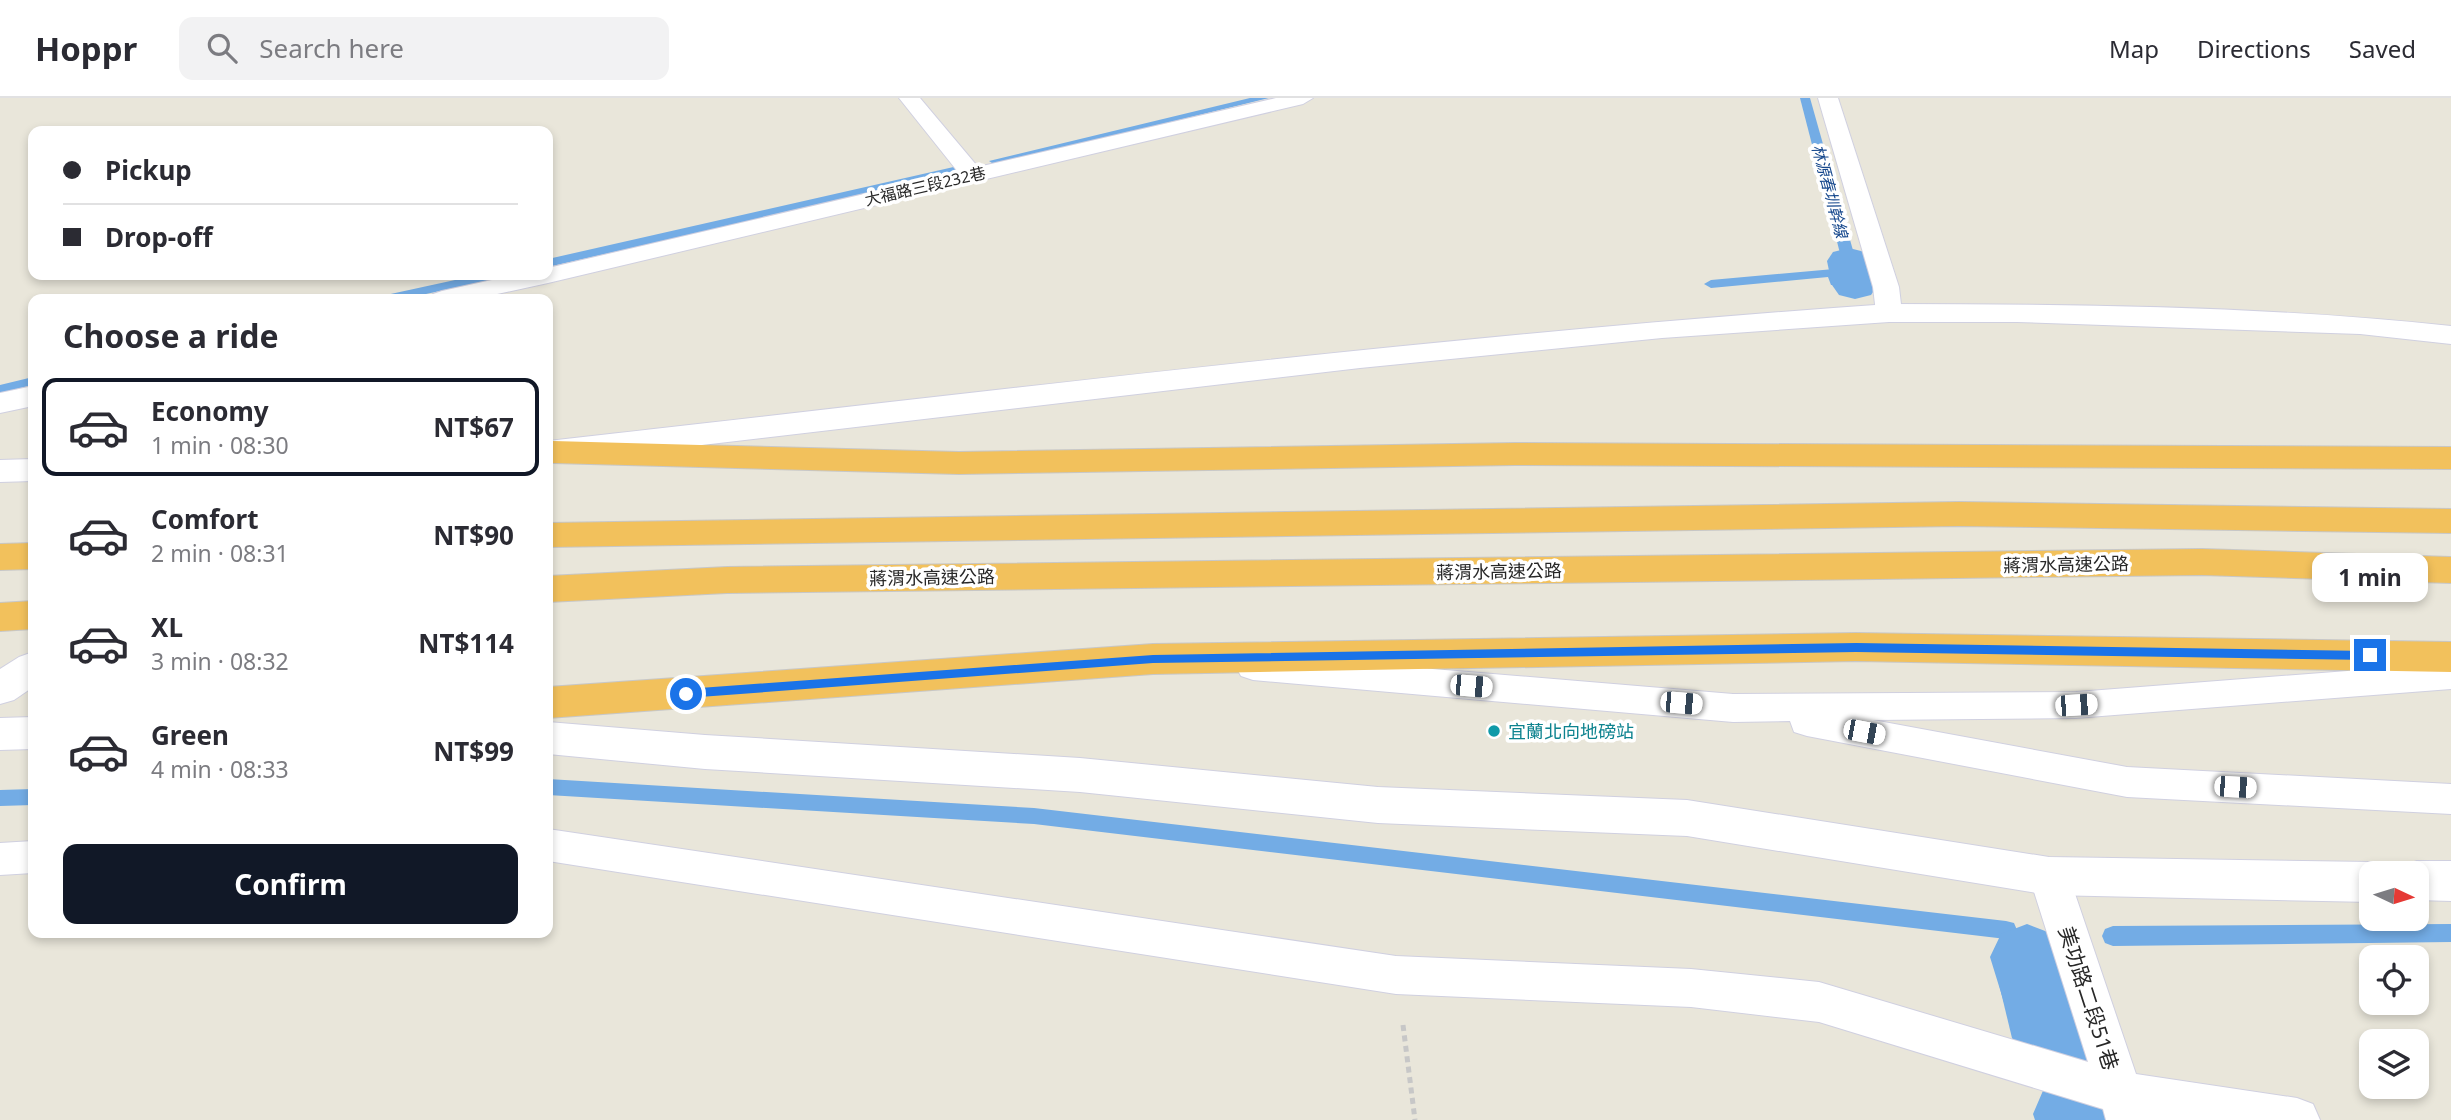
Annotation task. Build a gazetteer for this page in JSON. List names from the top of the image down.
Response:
{
  "streets": {
    "highway": ["蔣渭水高速公路"],
    "lane": ["大福路三段232巷", "美功路二段51巷"]
  },
  "water": ["林源春圳幹線"],
  "places": ["宜蘭北向地磅站"],
  "north": "right",
  "page": {
    "header": "Hoppr",
    "search": "Search here",
    "nav": ["Map", "Directions", "Saved"],
    "banner": ["Pickup", "Drop-off"],
    "heading": "Choose a ride",
    "list": [
      {
        "name": "Economy",
        "note": "1 min · 08:30",
        "value": "NT$67"
      },
      {
        "name": "Comfort",
        "note": "2 min · 08:31",
        "value": "NT$90"
      },
      {
        "name": "XL",
        "note": "3 min · 08:32",
        "value": "NT$114"
      },
      {
        "name": "Green",
        "note": "4 min · 08:33",
        "value": "NT$99"
      }
    ],
    "bubble": "1 min",
    "buttons": "Confirm"
  }
}
